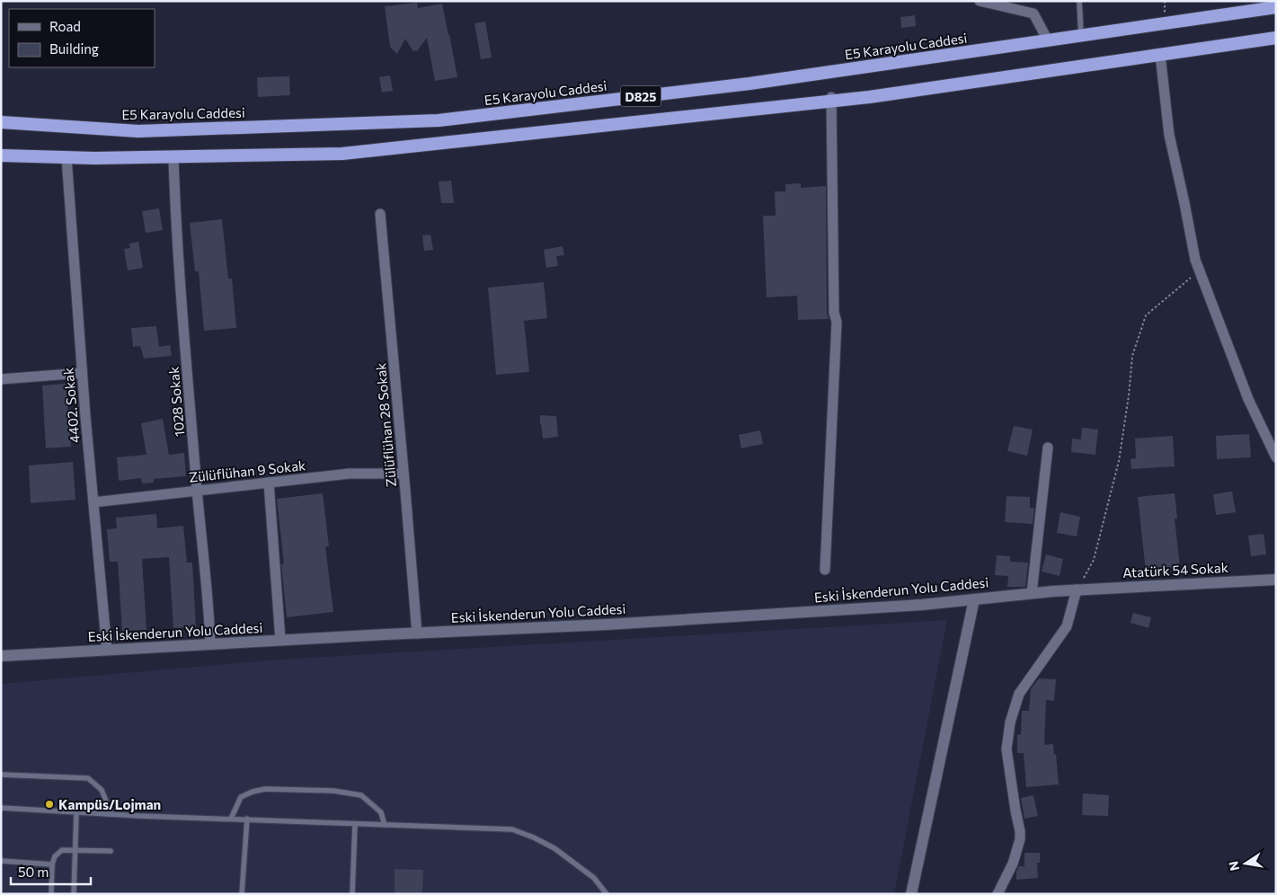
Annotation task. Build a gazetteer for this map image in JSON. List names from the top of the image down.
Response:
{
  "streets": {
    "highway": ["E5 Karayolu Caddesi", "D825"],
    "street": [
      "1028 Sokak",
      "4402. Sokak",
      "Zülüflühan 28 Sokak",
      "Zülüflühan 9 Sokak",
      "Atatürk 54 Sokak",
      "Eski İskenderun Yolu Caddesi"
    ]
  },
  "crossings": [
    ["D825", "1028 Sokak"],
    ["D825", "4402. Sokak"],
    ["1028 Sokak", "Zülüflühan 9 Sokak"],
    ["1028 Sokak", "Eski İskenderun Yolu Caddesi"],
    ["4402. Sokak", "Zülüflühan 9 Sokak"],
    ["4402. Sokak", "Eski İskenderun Yolu Caddesi"],
    ["Zülüflühan 28 Sokak", "Zülüflühan 9 Sokak"],
    ["Zülüflühan 28 Sokak", "Eski İskenderun Yolu Caddesi"],
    ["Atatürk 54 Sokak", "Eski İskenderun Yolu Caddesi"]
  ],
  "places": ["Kampüs/Lojman"],
  "legend": ["Road", "Building"],
  "scale_bar": "50 m",
  "north": "left"
}
